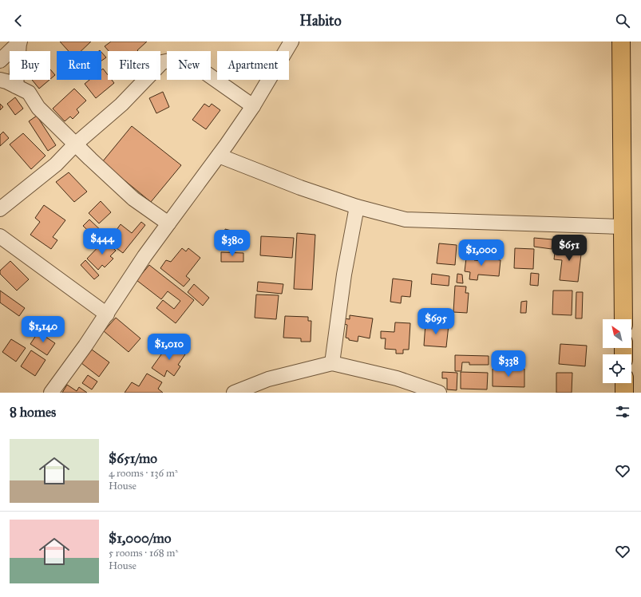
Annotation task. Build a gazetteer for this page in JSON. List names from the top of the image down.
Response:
{
  "north": "top left",
  "page": {
    "header": "Habito",
    "chip": [
      "Buy",
      "Rent",
      "Filters",
      "New",
      "Apartment"
    ],
    "price": [
      "$444",
      "$380",
      "$651",
      "$1,000",
      "$695",
      "$1,140",
      "$1,010",
      "$338"
    ],
    "heading": "8 homes",
    "list": [
      {
        "name": "$651/mo",
        "note": "4 rooms · 136 m² · House"
      },
      {
        "name": "$1,000/mo",
        "note": "5 rooms · 168 m² · House"
      }
    ]
  }
}
